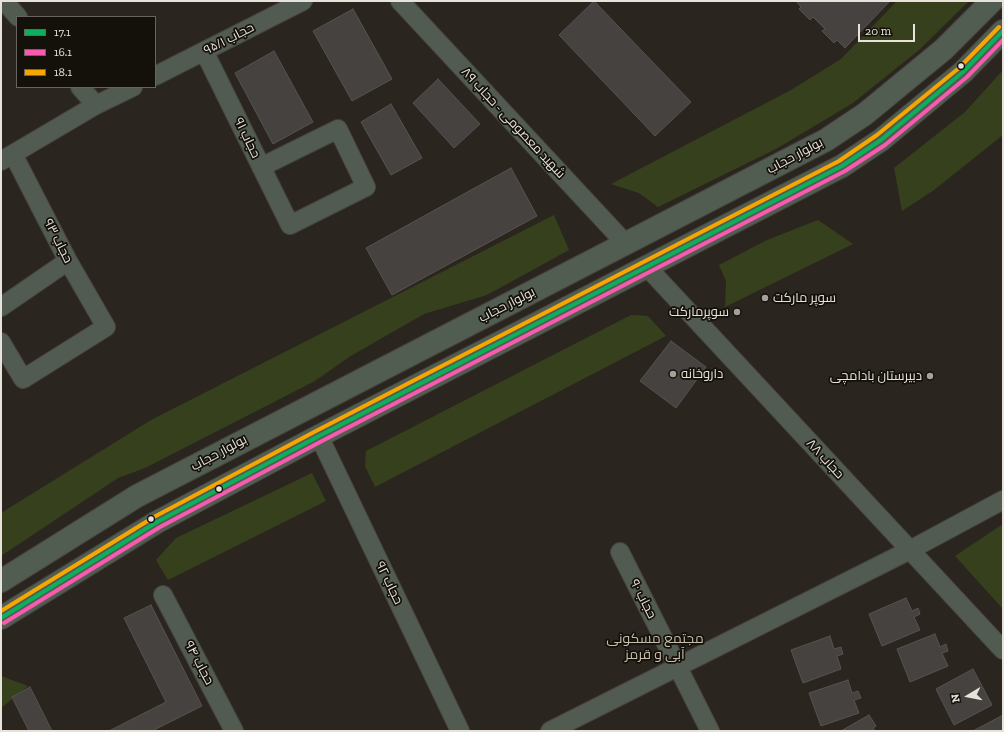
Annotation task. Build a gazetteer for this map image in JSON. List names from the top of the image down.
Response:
{
  "streets": {
    "main road": ["بولوار حجاب"],
    "street": [
      "حجاب ۹۵/۱",
      "شهید معصومی - حجاب ۸۹",
      "حجاب ۹۱",
      "حجاب ۹۳",
      "حجاب ۸۸",
      "حجاب ۹۲",
      "حجاب ۹۰",
      "حجاب ۹۴"
    ]
  },
  "crossings": [
    ["حجاب ۹۵/۱", "حجاب ۹۱"],
    ["شهید معصومی - حجاب ۸۹", "بولوار حجاب"]
  ],
  "districts": ["مجتمع مسکونی آبی و قرمز"],
  "places": [
    "سوپر مارکت",
    "سوپرمارکت",
    "داروخانه",
    "دبیرستان بادامچی"
  ],
  "lines": ["transit line 18.1", "transit line 17.1", "transit line 16.1"],
  "legend": ["17.1", "16.1", "18.1"],
  "scale_bar": "20 m",
  "north": "left"
}
